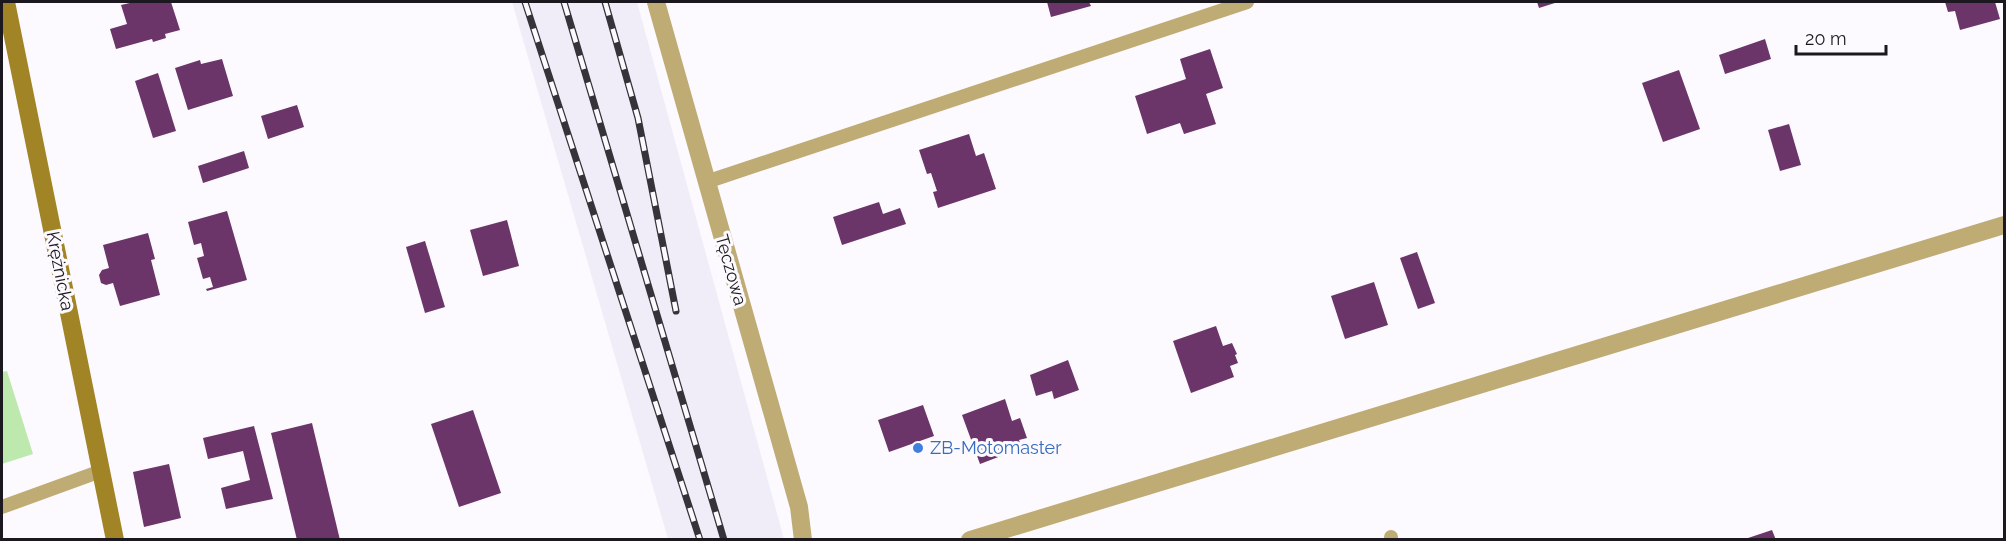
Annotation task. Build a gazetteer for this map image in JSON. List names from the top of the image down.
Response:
{
  "streets": {
    "street": ["Tęczowa", "Krężnicka"]
  },
  "places": ["ZB-Motomaster"],
  "scale_bar": "20 m"
}
